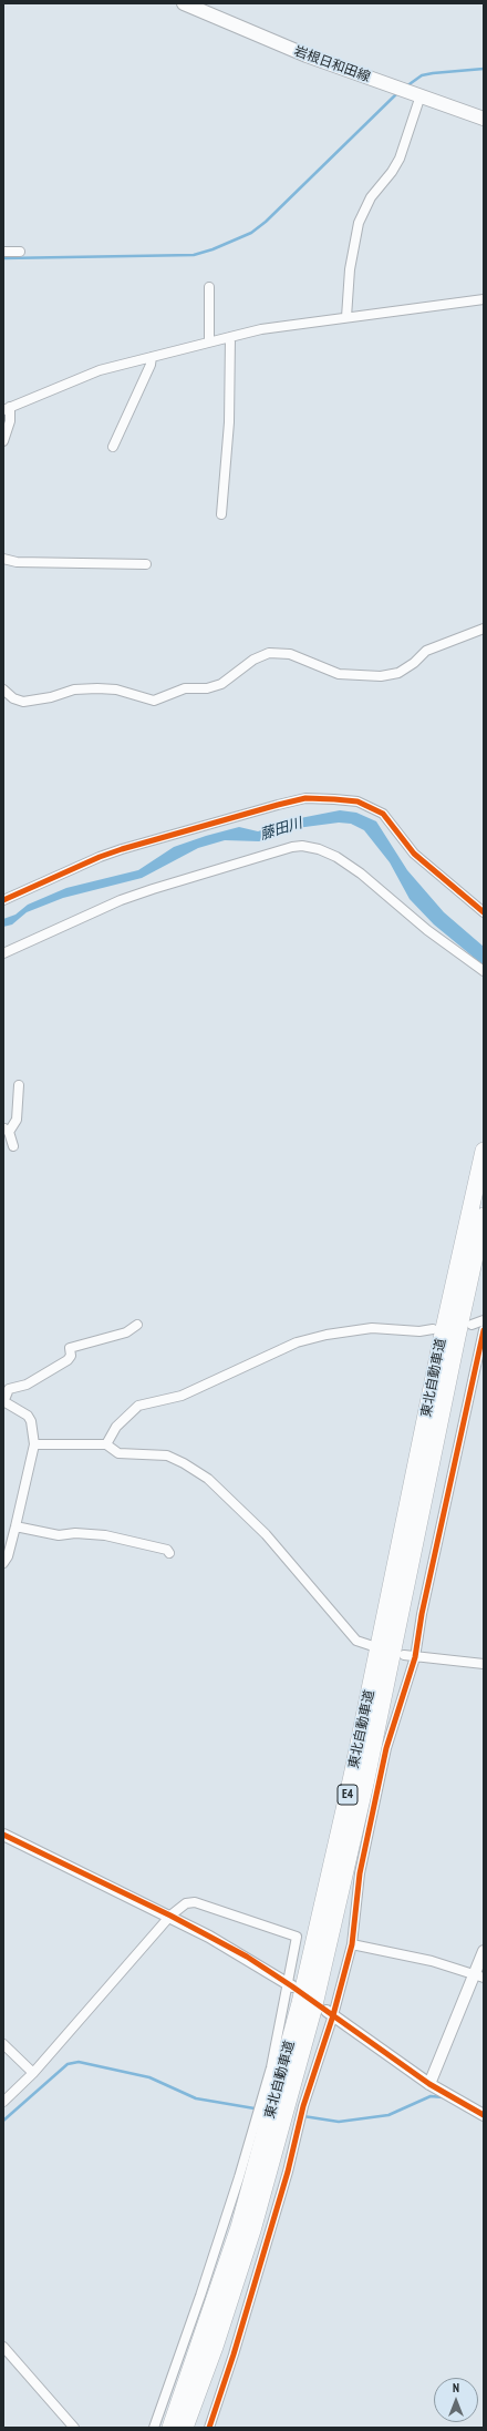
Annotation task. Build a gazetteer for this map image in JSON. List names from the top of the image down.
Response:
{
  "streets": {
    "highway": ["東北自動車道", "E4"],
    "main road": ["岩根日和田線"]
  },
  "water": ["藤田川"],
  "north": "top"
}
